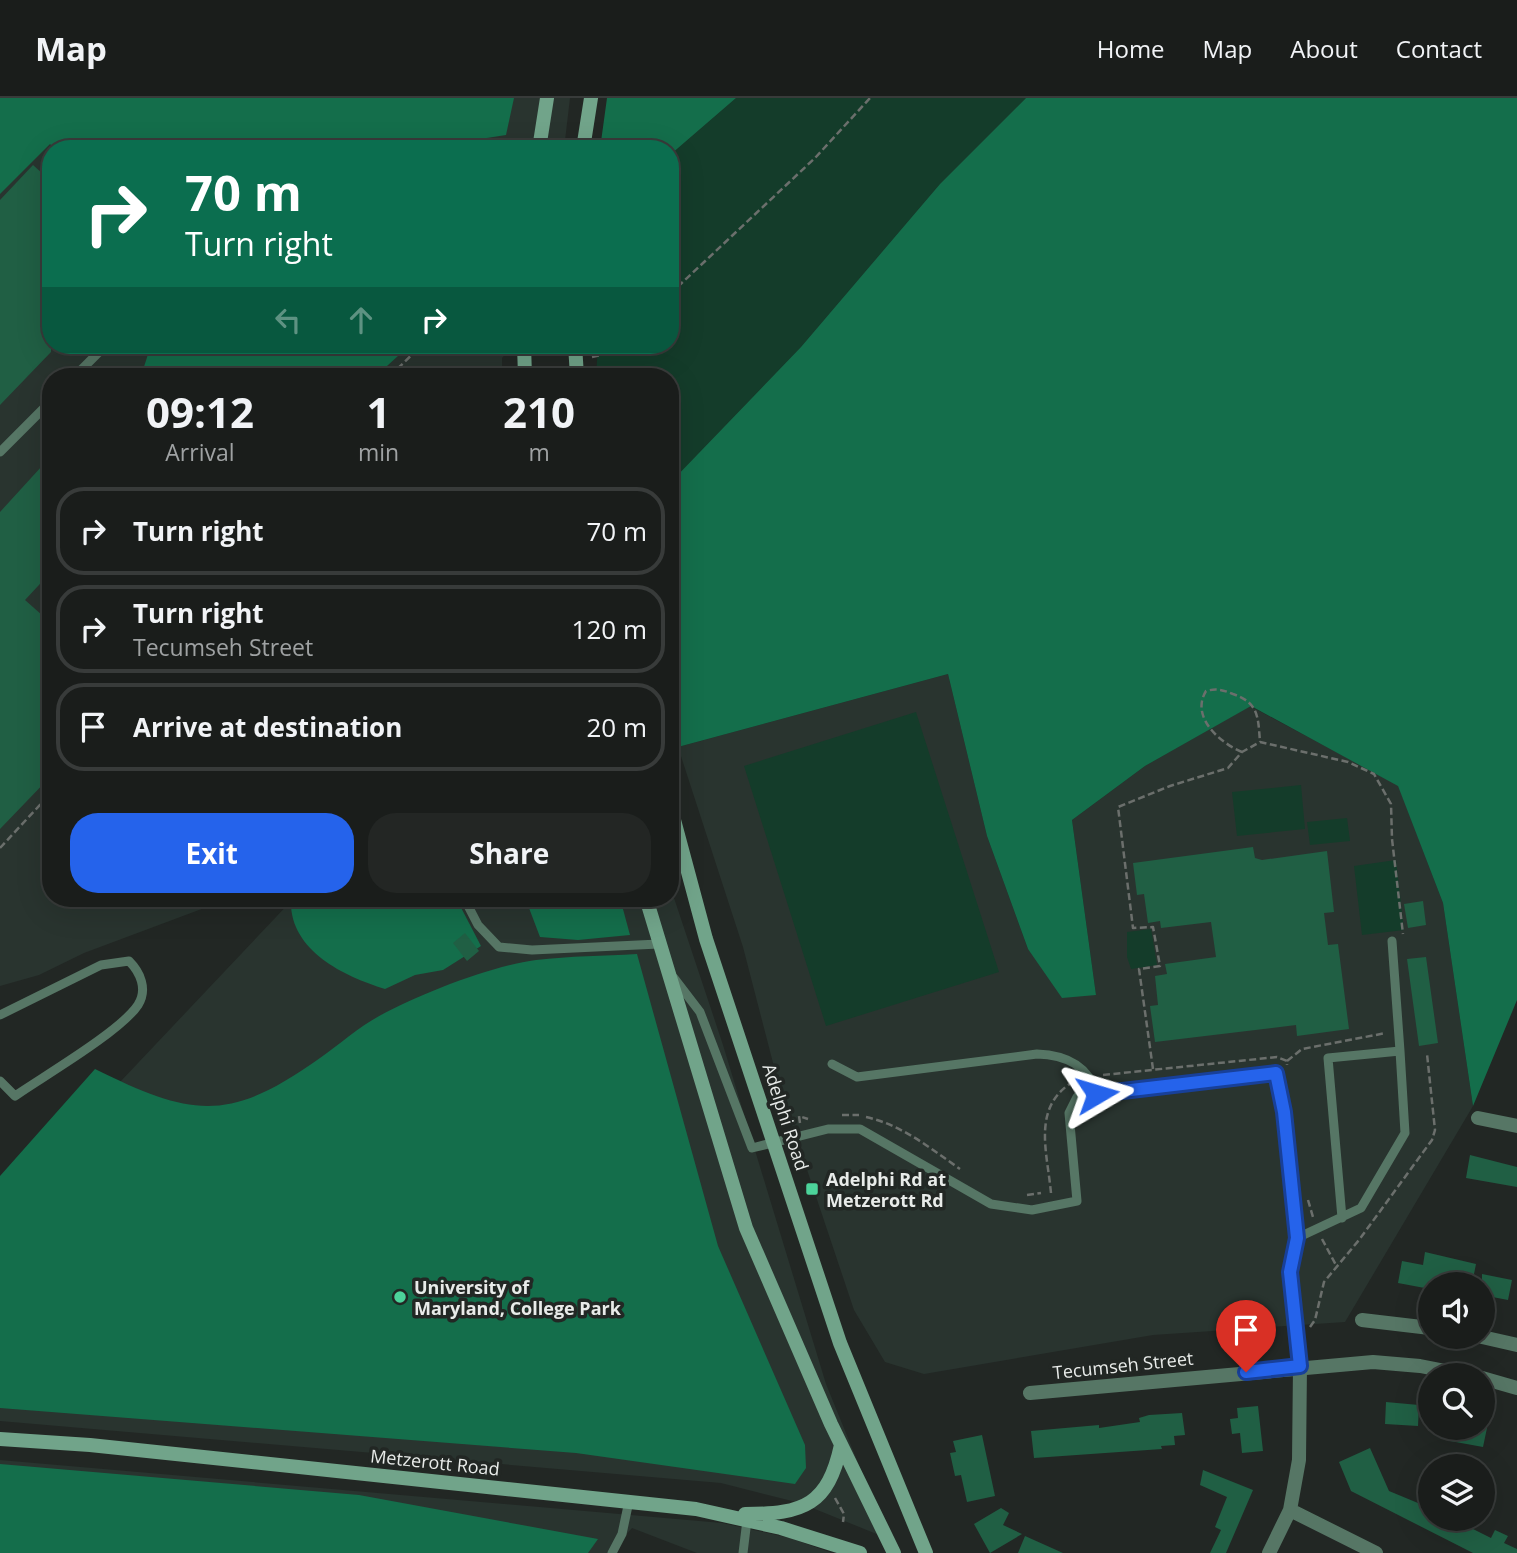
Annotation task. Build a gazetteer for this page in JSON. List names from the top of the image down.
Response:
{
  "streets": {
    "main road": ["Adelphi Road", "Metzerott Road"],
    "street": ["Tecumseh Street"]
  },
  "places": {
    "transit": ["Adelphi Rd at Metzerott Rd"],
    "other": ["University of Maryland, College Park"]
  },
  "page": {
    "header": "Map",
    "nav": [
      "Home",
      "Map",
      "About",
      "Contact"
    ],
    "turn": ["70 m", "Turn right"],
    "eta": [
      "09:12",
      "Arrival",
      "1",
      "min",
      "210",
      "m"
    ],
    "list": [
      {
        "name": "Turn right",
        "value": "70 m"
      },
      {
        "name": "Turn right",
        "note": "Tecumseh Street",
        "value": "120 m"
      },
      {
        "name": "Arrive at destination",
        "value": "20 m"
      }
    ],
    "buttons": ["Exit", "Share"]
  }
}
